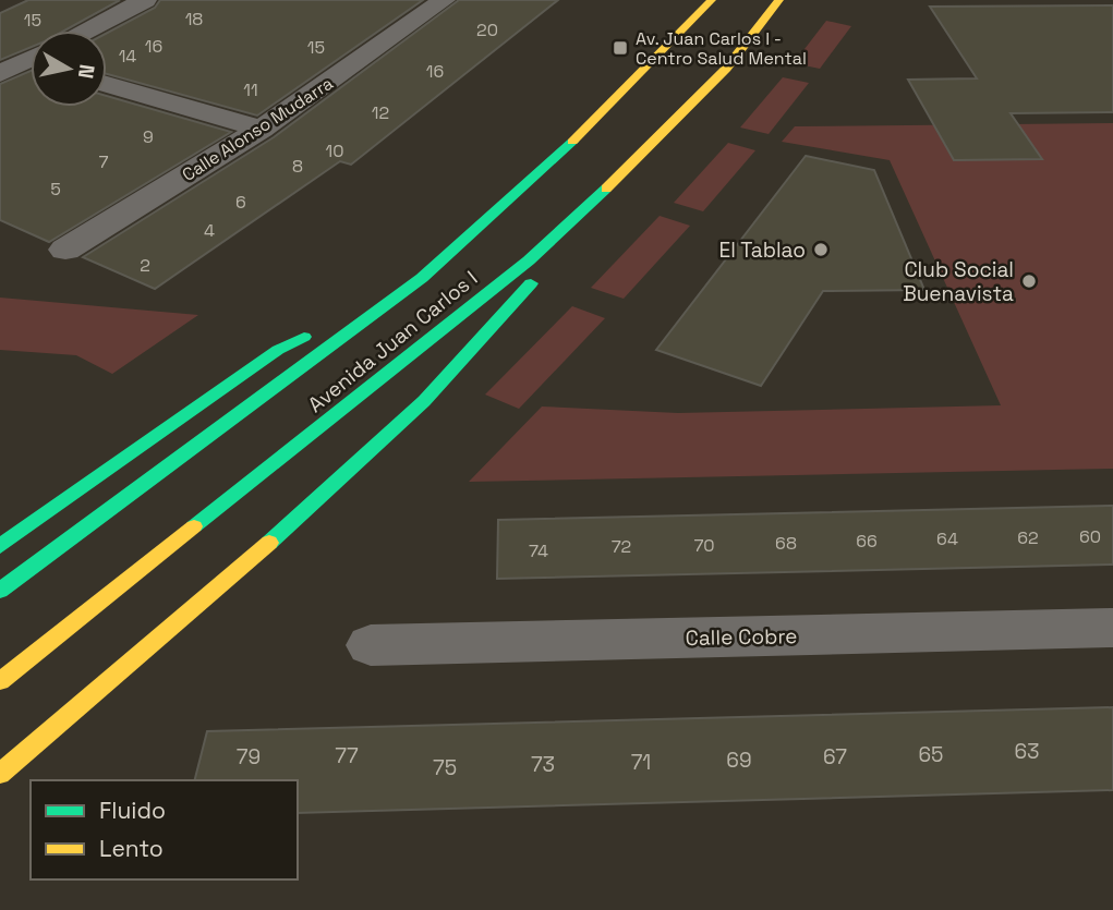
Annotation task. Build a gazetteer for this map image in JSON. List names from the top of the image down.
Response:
{
  "streets": {
    "main road": ["Avenida Juan Carlos I"],
    "street": ["Calle Alonso Mudarra", "Calle Cobre"]
  },
  "places": {
    "transit": ["Av. Juan Carlos I - Centro Salud Mental"],
    "other": ["El Tablao", "Club Social Buenavista"]
  },
  "house_numbers": [
    "18",
    "15",
    "20",
    "16",
    "15",
    "14",
    "16",
    "11",
    "12",
    "9",
    "10",
    "7",
    "8",
    "5",
    "6",
    "4",
    "2",
    "60",
    "62",
    "64",
    "66",
    "68",
    "70",
    "72",
    "74",
    "63",
    "65",
    "77",
    "79",
    "67",
    "69",
    "71",
    "73",
    "75"
  ],
  "legend": ["Fluido", "Lento"],
  "north": "right"
}
